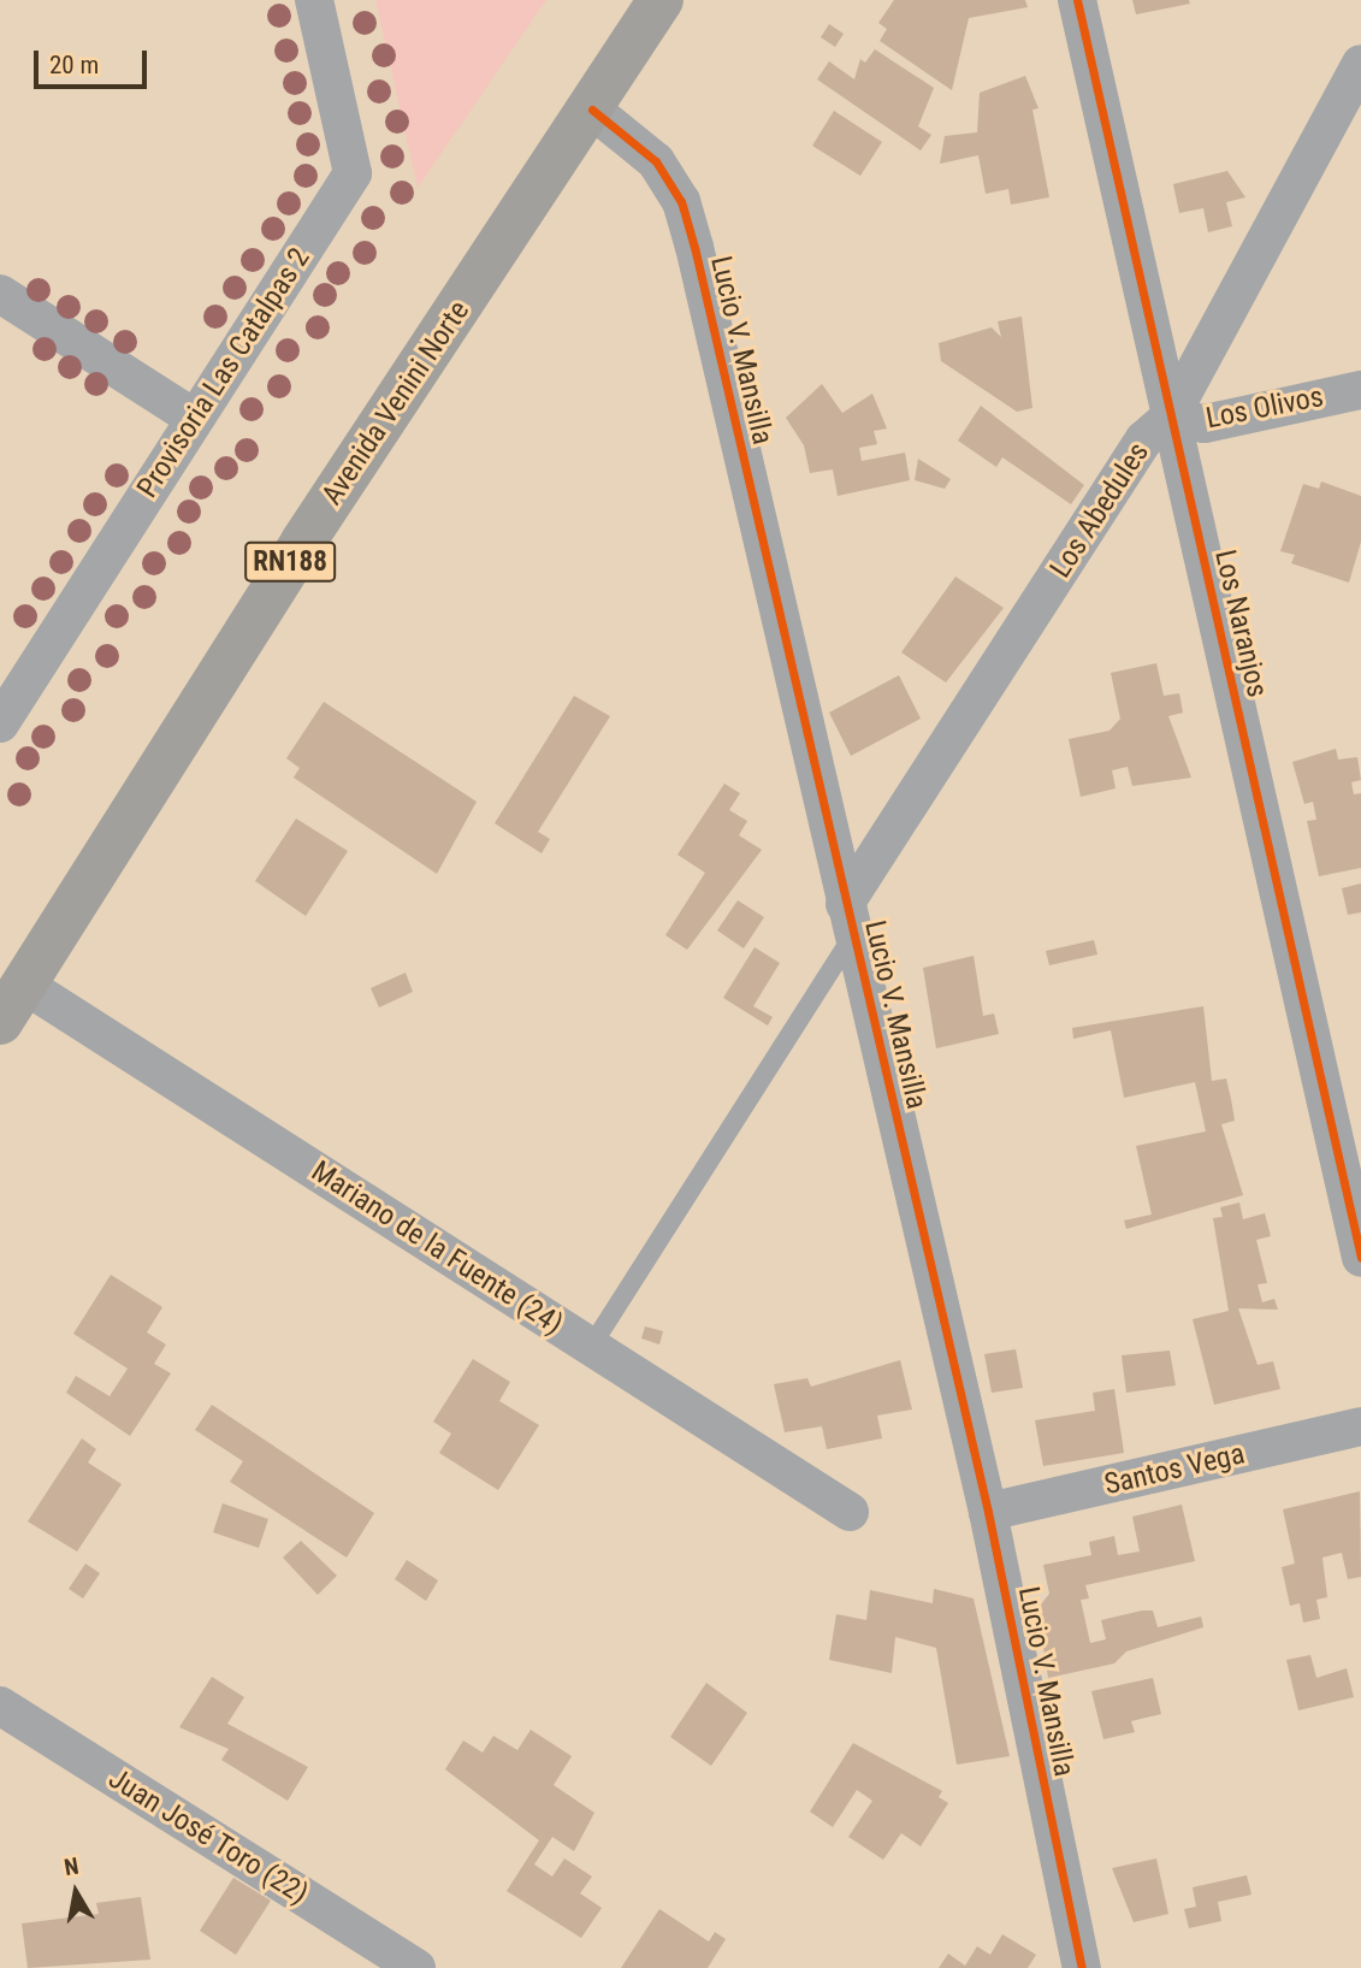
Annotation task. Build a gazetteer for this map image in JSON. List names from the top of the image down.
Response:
{
  "streets": {
    "highway": ["Avenida Venini Norte", "RN188"],
    "street": [
      "Lucio V. Mansilla",
      "Provisoria Las Catalpas 2",
      "Los Olivos",
      "Los Abedules",
      "Los Naranjos",
      "Mariano de la Fuente (24)",
      "Santos Vega",
      "Juan José Toro (22)"
    ]
  },
  "crossings": [
    ["Lucio V. Mansilla", "Avenida Venini Norte"],
    ["Lucio V. Mansilla", "Los Abedules"],
    ["Lucio V. Mansilla", "Santos Vega"],
    ["Avenida Venini Norte", "Mariano de la Fuente (24)"],
    ["Los Olivos", "Los Abedules"],
    ["Los Olivos", "Los Naranjos"],
    ["Los Abedules", "Los Naranjos"]
  ],
  "scale_bar": "20 m",
  "north": "top"
}
